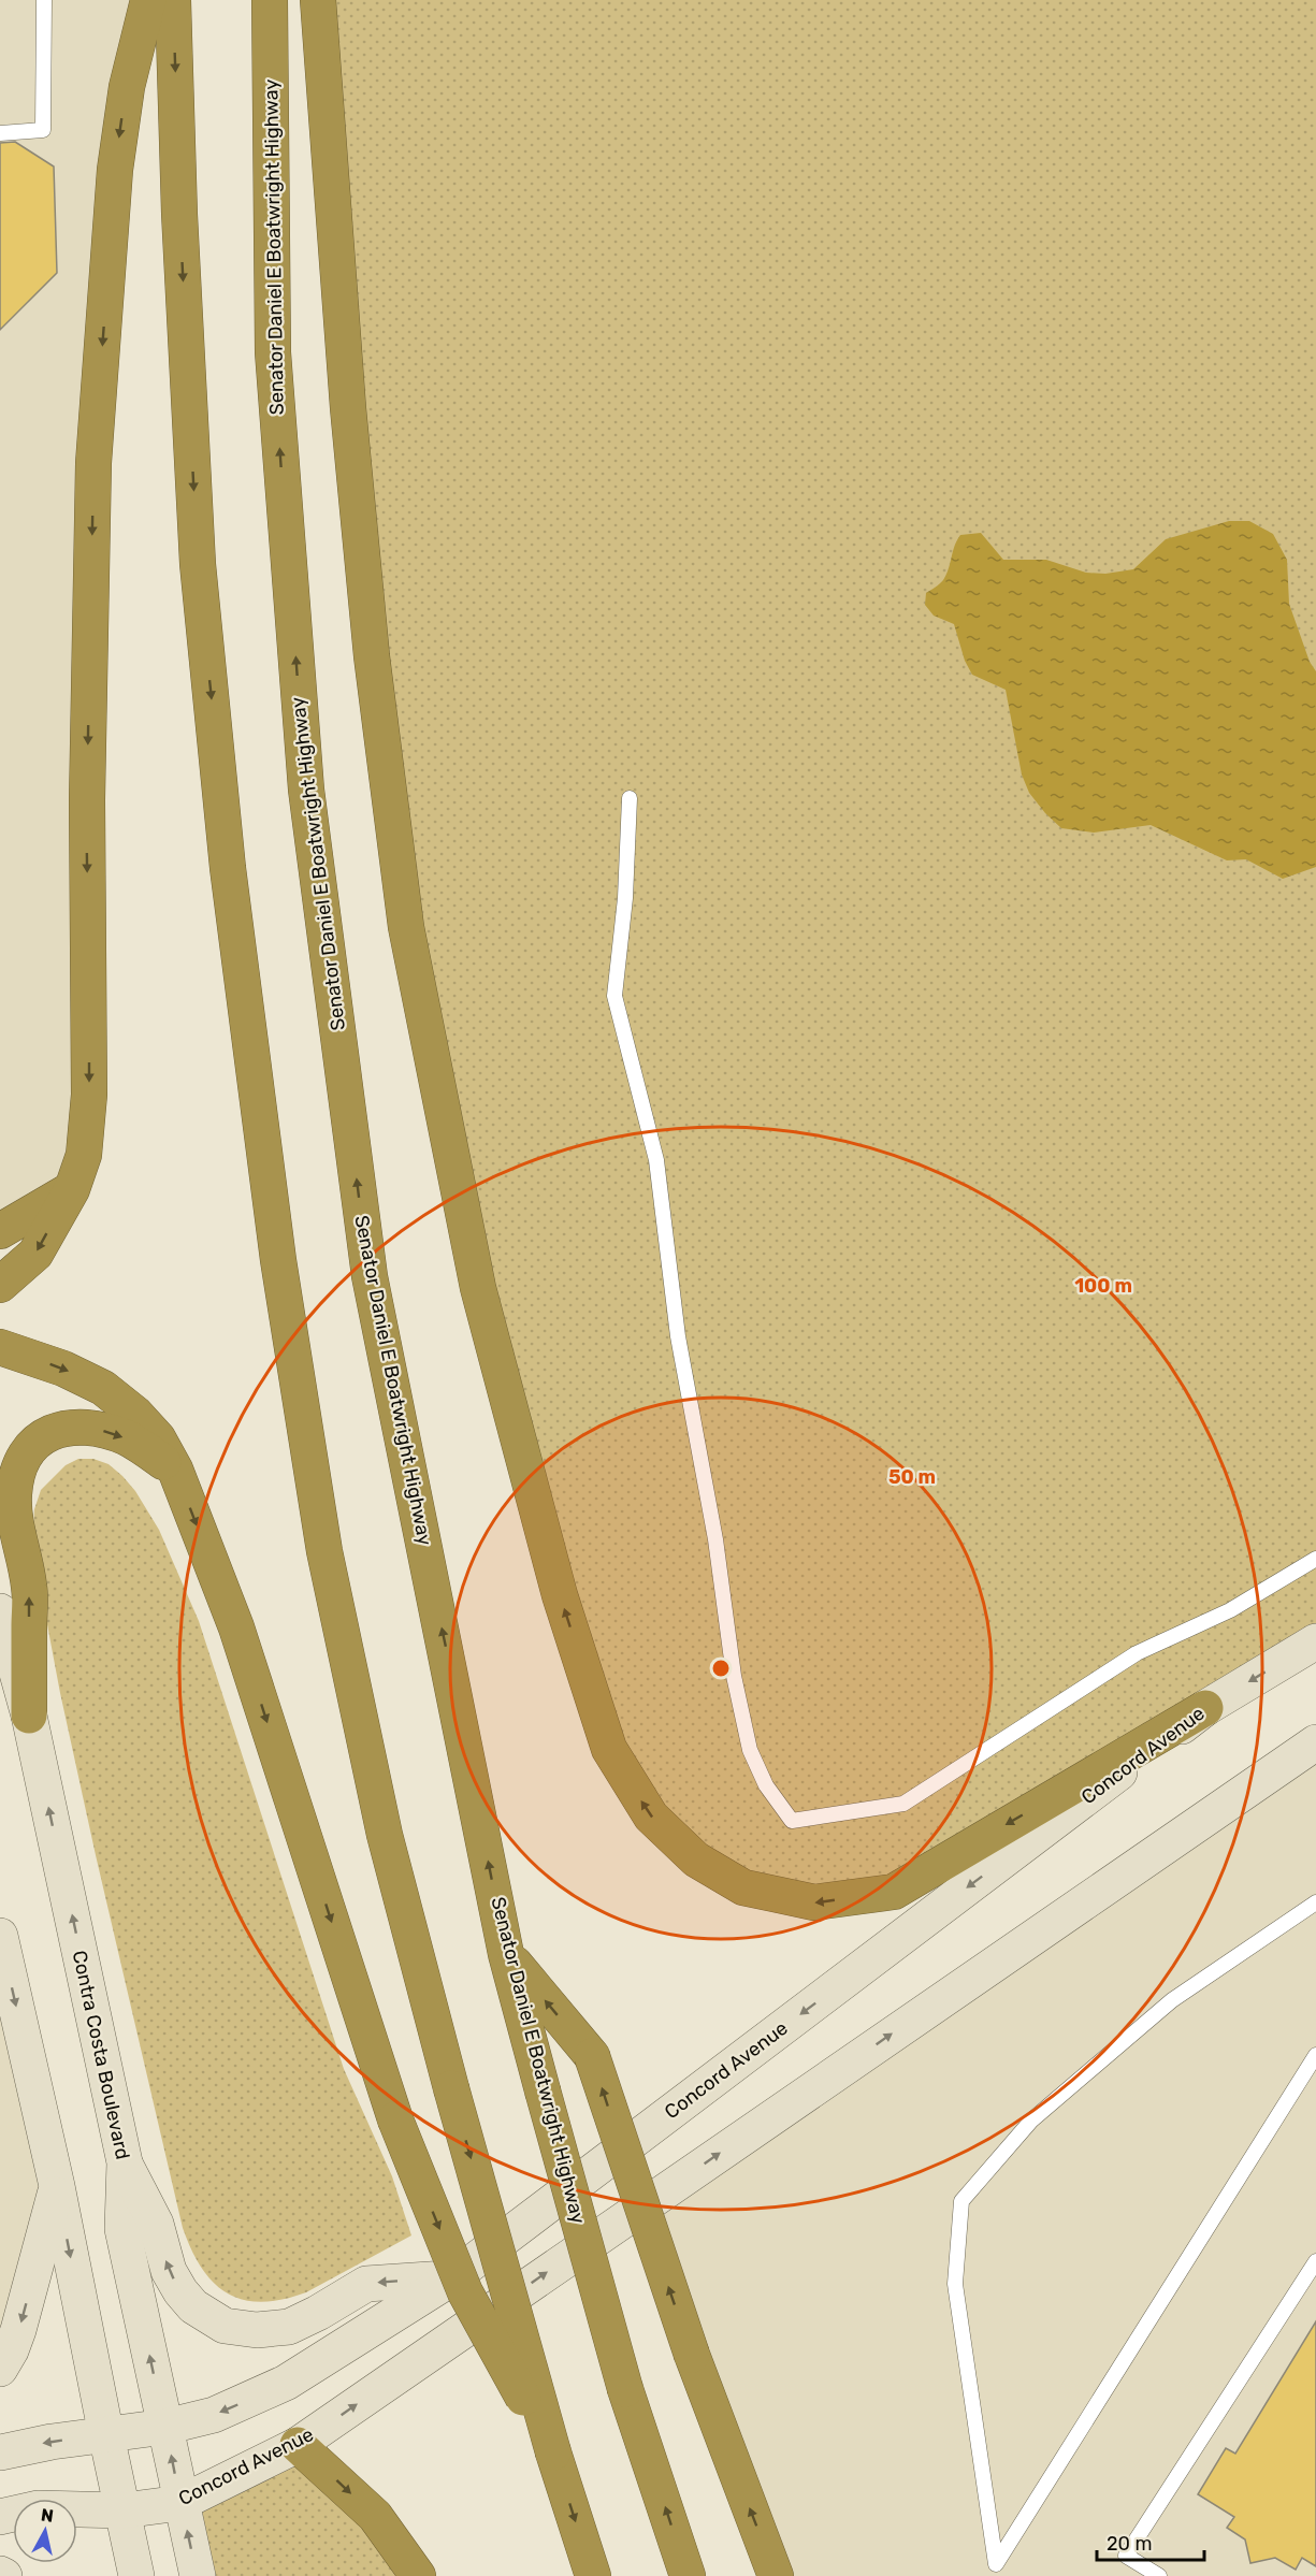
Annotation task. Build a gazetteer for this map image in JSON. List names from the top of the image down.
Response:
{
  "streets": {
    "highway": ["Senator Daniel E Boatwright Highway"],
    "main road": ["Concord Avenue", "Contra Costa Boulevard"]
  },
  "crossings": [
    ["Concord Avenue", "Contra Costa Boulevard"]
  ],
  "scale_bar": "20 m",
  "north": "top",
  "rings": ["100 m", "50 m"]
}
